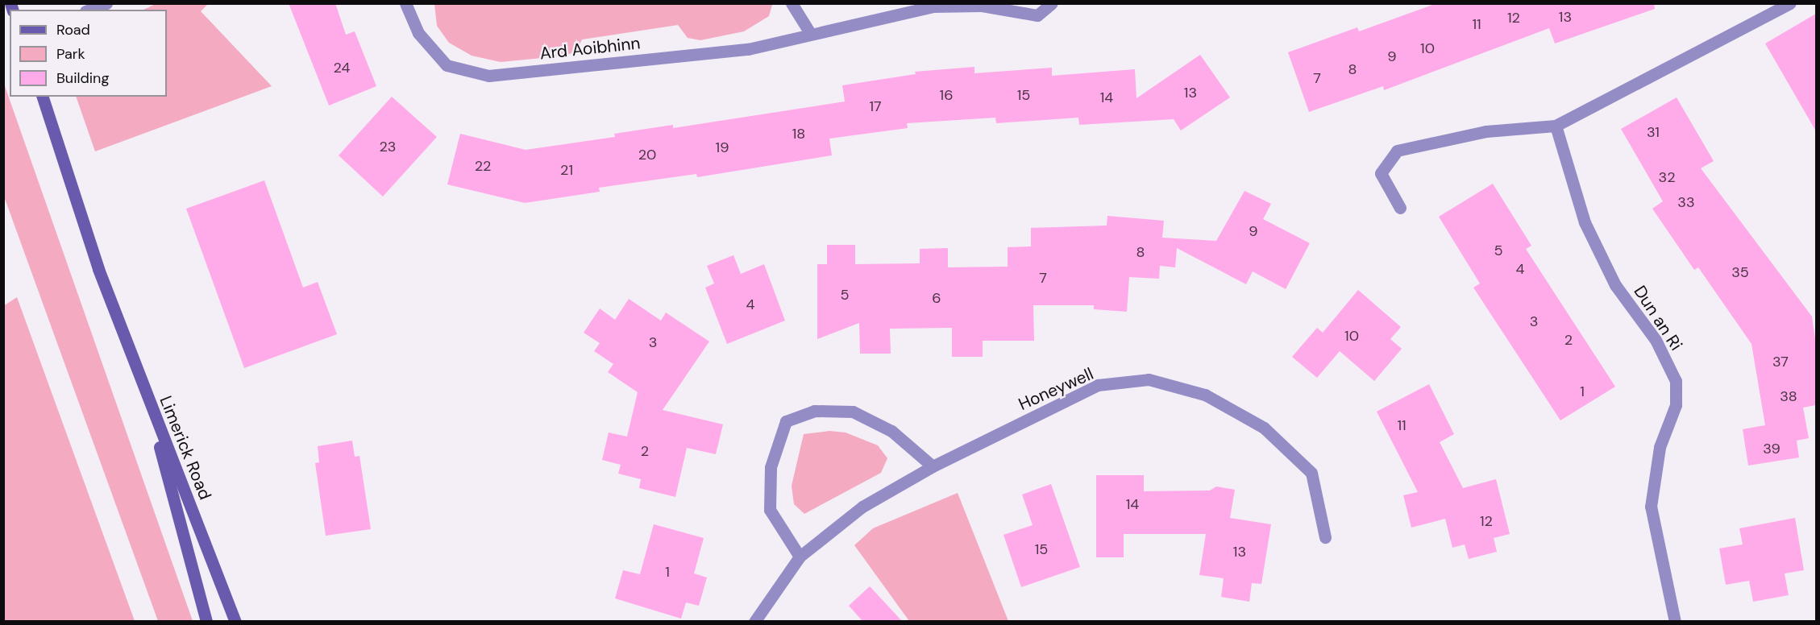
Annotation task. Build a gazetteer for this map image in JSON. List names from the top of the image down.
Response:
{
  "streets": {
    "main road": ["Limerick Road"],
    "street": ["Ard Aoibhinn", "Dun an Ri", "Honeywell"]
  },
  "house_numbers": [
    "13",
    "12",
    "11",
    "10",
    "9",
    "24",
    "8",
    "7",
    "13",
    "16",
    "15",
    "14",
    "17",
    "31",
    "18",
    "23",
    "19",
    "20",
    "22",
    "21",
    "32",
    "33",
    "9",
    "5",
    "8",
    "4",
    "35",
    "7",
    "5",
    "6",
    "4",
    "3",
    "10",
    "2",
    "3",
    "37",
    "1",
    "38",
    "11",
    "39",
    "2",
    "14",
    "12",
    "15",
    "13",
    "1"
  ],
  "legend": ["Road", "Park", "Building"]
}
